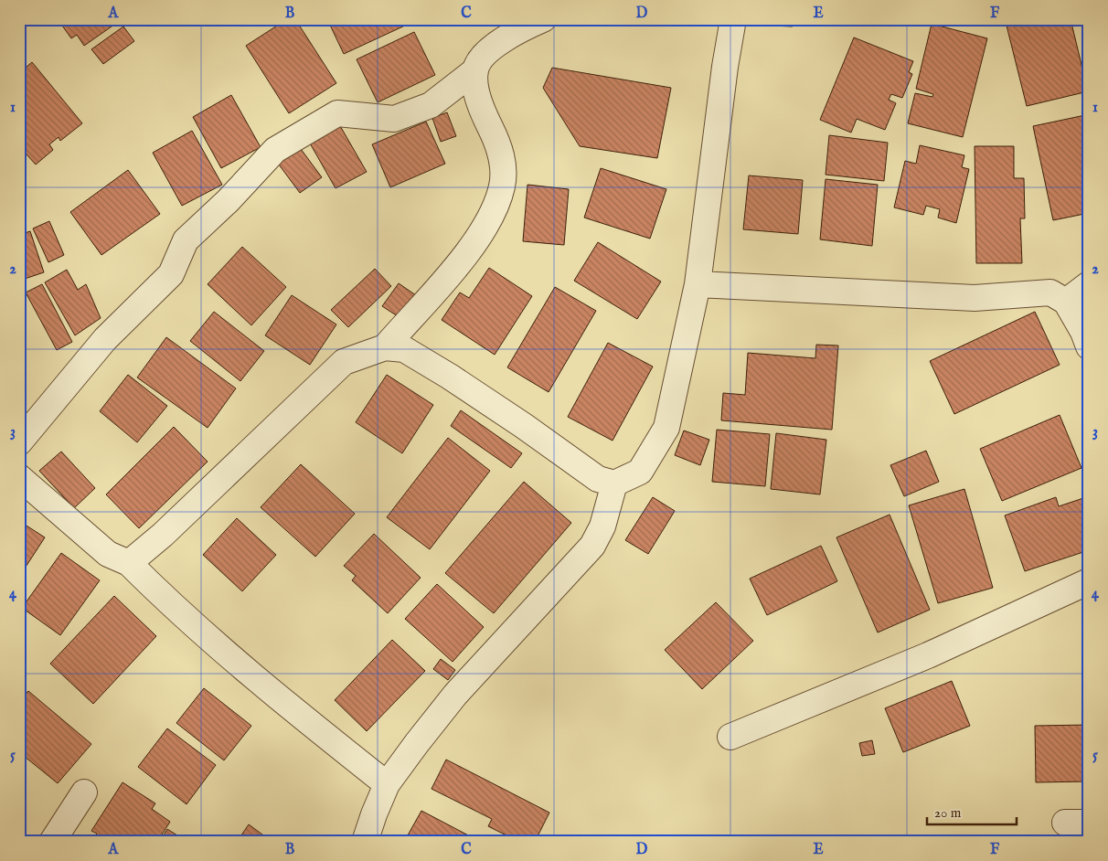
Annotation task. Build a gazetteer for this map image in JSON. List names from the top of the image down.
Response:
{
  "scale_bar": "20 m",
  "grid": {
    "columns": [
      "A",
      "B",
      "C",
      "D",
      "E",
      "F"
    ],
    "rows": [
      "1",
      "2",
      "3",
      "4",
      "5"
    ]
  }
}
